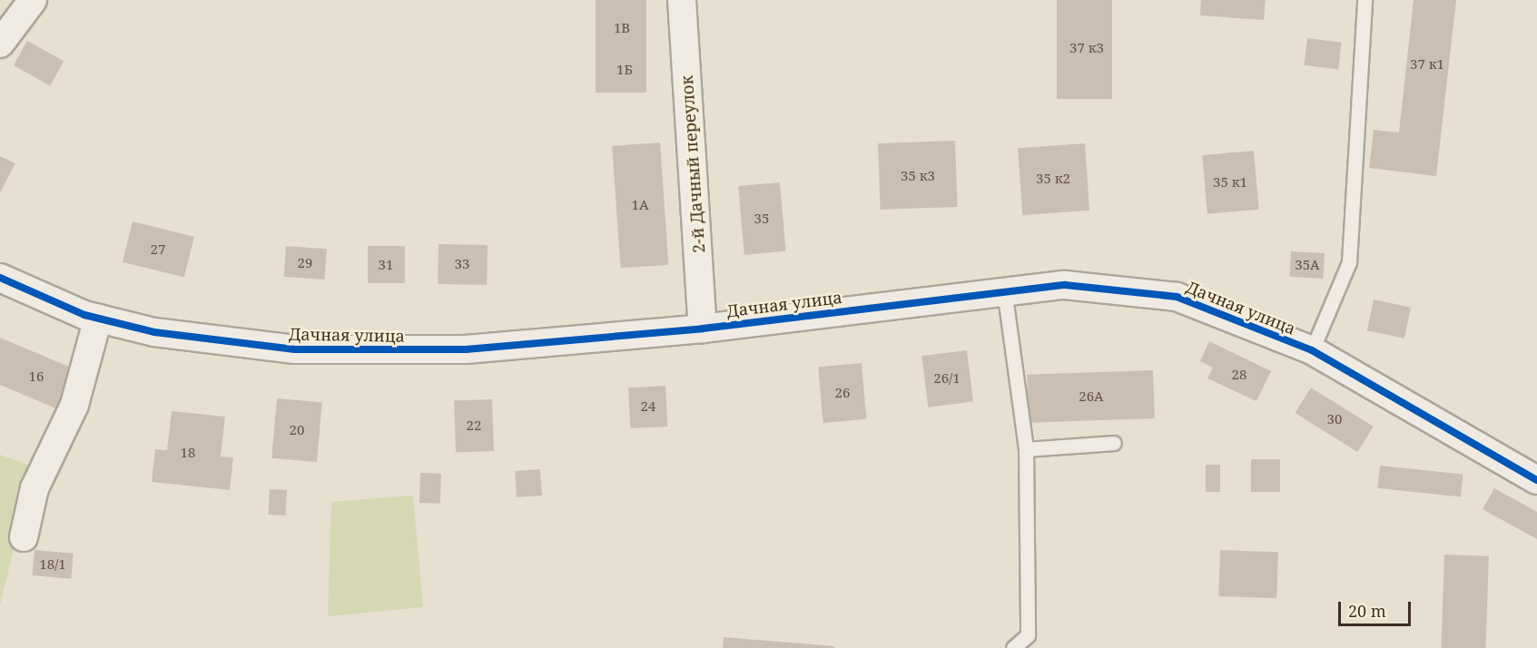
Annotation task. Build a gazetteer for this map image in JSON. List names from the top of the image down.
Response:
{
  "streets": {
    "street": ["2-й Дачный переулок", "Дачная улица"]
  },
  "crossings": [
    ["2-й Дачный переулок", "Дачная улица"]
  ],
  "house_numbers": [
    "1В",
    "37 к3",
    "37 к1",
    "1Б",
    "35 к3",
    "35 к2",
    "35 к1",
    "1А",
    "35",
    "27",
    "29",
    "33",
    "31",
    "35А",
    "28",
    "16",
    "26/1",
    "26",
    "26А",
    "24",
    "30",
    "22",
    "20",
    "18",
    "18/1"
  ],
  "scale_bar": "20 m"
}
